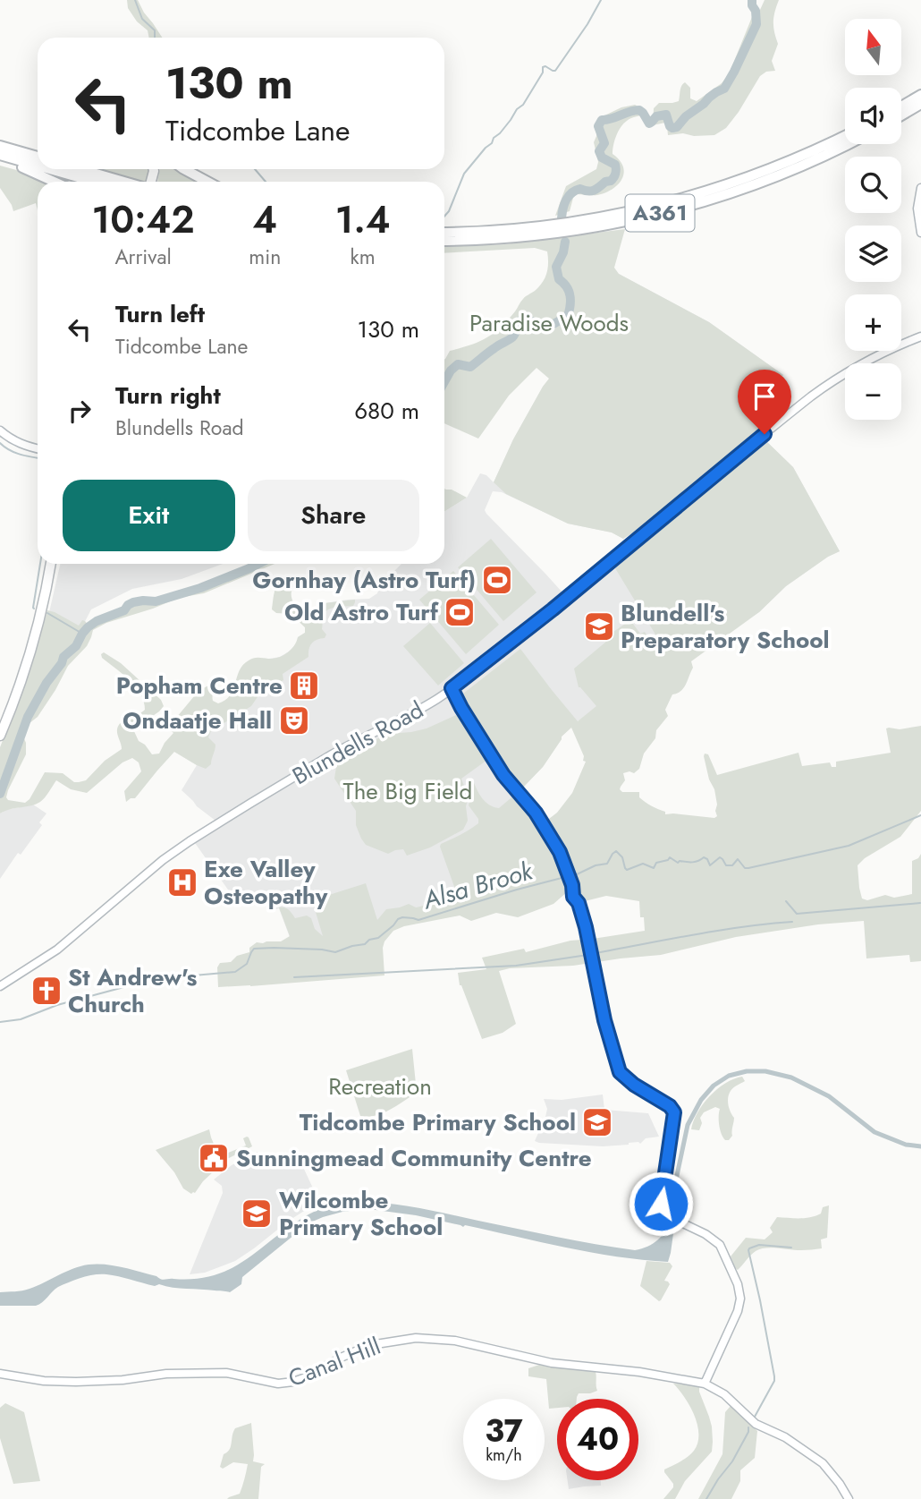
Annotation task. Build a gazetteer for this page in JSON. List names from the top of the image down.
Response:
{
  "streets": {
    "highway": ["A361"],
    "street": ["Blundells Road", "Canal Hill"]
  },
  "water": ["Alsa Brook"],
  "parks": ["Paradise Woods", "The Big Field", "Recreation"],
  "places": {
    "sports": ["Gornhay (Astro Turf)", "Old Astro Turf"],
    "school or university": ["Blundell's Preparatory School", "Tidcombe Primary School", "Wilcombe Primary School"],
    "building": ["Popham Centre"],
    "theatre": ["Ondaatje Hall"],
    "hospital": ["Exe Valley Osteopathy"],
    "church": ["St Andrew's Church"],
    "public building": ["Sunningmead Community Centre"]
  },
  "north": "top",
  "page": {
    "map_buttons": ["+", "−"],
    "turn": ["130 m", "Tidcombe Lane"],
    "eta": [
      "10:42",
      "Arrival",
      "4",
      "min",
      "1.4",
      "km"
    ],
    "list": [
      {
        "name": "Turn left",
        "note": "Tidcombe Lane",
        "value": "130 m"
      },
      {
        "name": "Turn right",
        "note": "Blundells Road",
        "value": "680 m"
      }
    ],
    "buttons": ["Exit", "Share"],
    "speed": "37 km/h",
    "limit": "40"
  }
}
